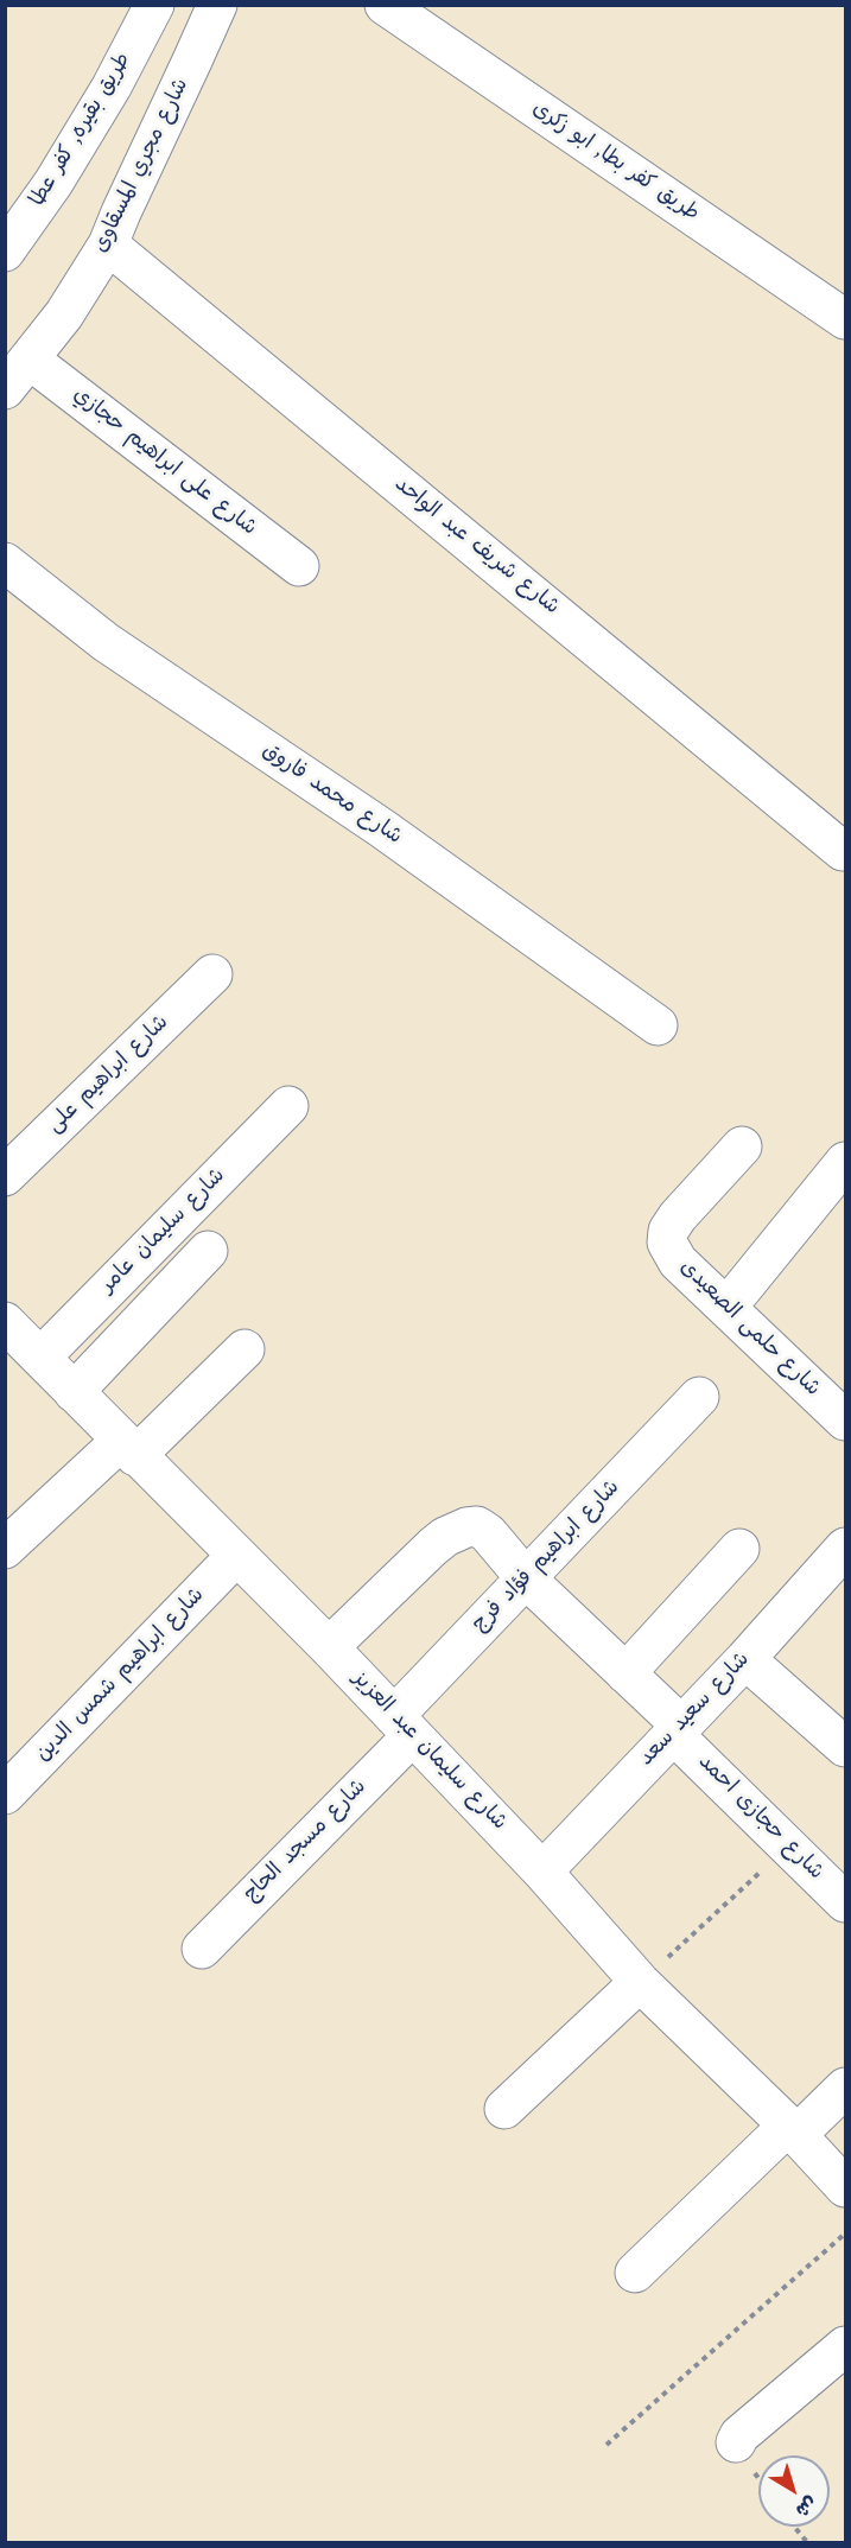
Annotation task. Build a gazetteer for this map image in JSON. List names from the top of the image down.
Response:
{
  "streets": {
    "street": [
      "طريق بقيره, كفر عطا",
      "طريق كفر بطا, ابو زكرى",
      "شارع مجري المسقاوى",
      "شارع على ابراهيم حجازي",
      "شارع شريف عبد الواحد",
      "شارع محمد فاروق",
      "شارع ابراهيم على",
      "شارع سليمان عامر",
      "شارع حلمى الصعيدى",
      "شارع ابراهيم فؤاد فرج",
      "شارع ابراهيم شمس الدين",
      "شارع سعيد سعد",
      "شارع سليمان عبد العزيز",
      "شارع حجازى احمد",
      "شارع مسجد الحاج"
    ]
  },
  "crossings": [
    ["شارع مجري المسقاوى", "شارع على ابراهيم حجازي"],
    ["شارع مجري المسقاوى", "شارع شريف عبد الواحد"],
    ["شارع سليمان عامر", "شارع سليمان عبد العزيز"],
    ["شارع ابراهيم فؤاد فرج", "شارع سليمان عبد العزيز"],
    ["شارع ابراهيم فؤاد فرج", "شارع حجازى احمد"],
    ["شارع ابراهيم فؤاد فرج", "شارع مسجد الحاج"],
    ["شارع ابراهيم شمس الدين", "شارع سليمان عبد العزيز"],
    ["شارع سعيد سعد", "شارع سليمان عبد العزيز"],
    ["شارع سعيد سعد", "شارع حجازى احمد"],
    ["شارع سليمان عبد العزيز", "شارع حجازى احمد"],
    ["شارع سليمان عبد العزيز", "شارع مسجد الحاج"]
  ],
  "north": "bottom right"
}
